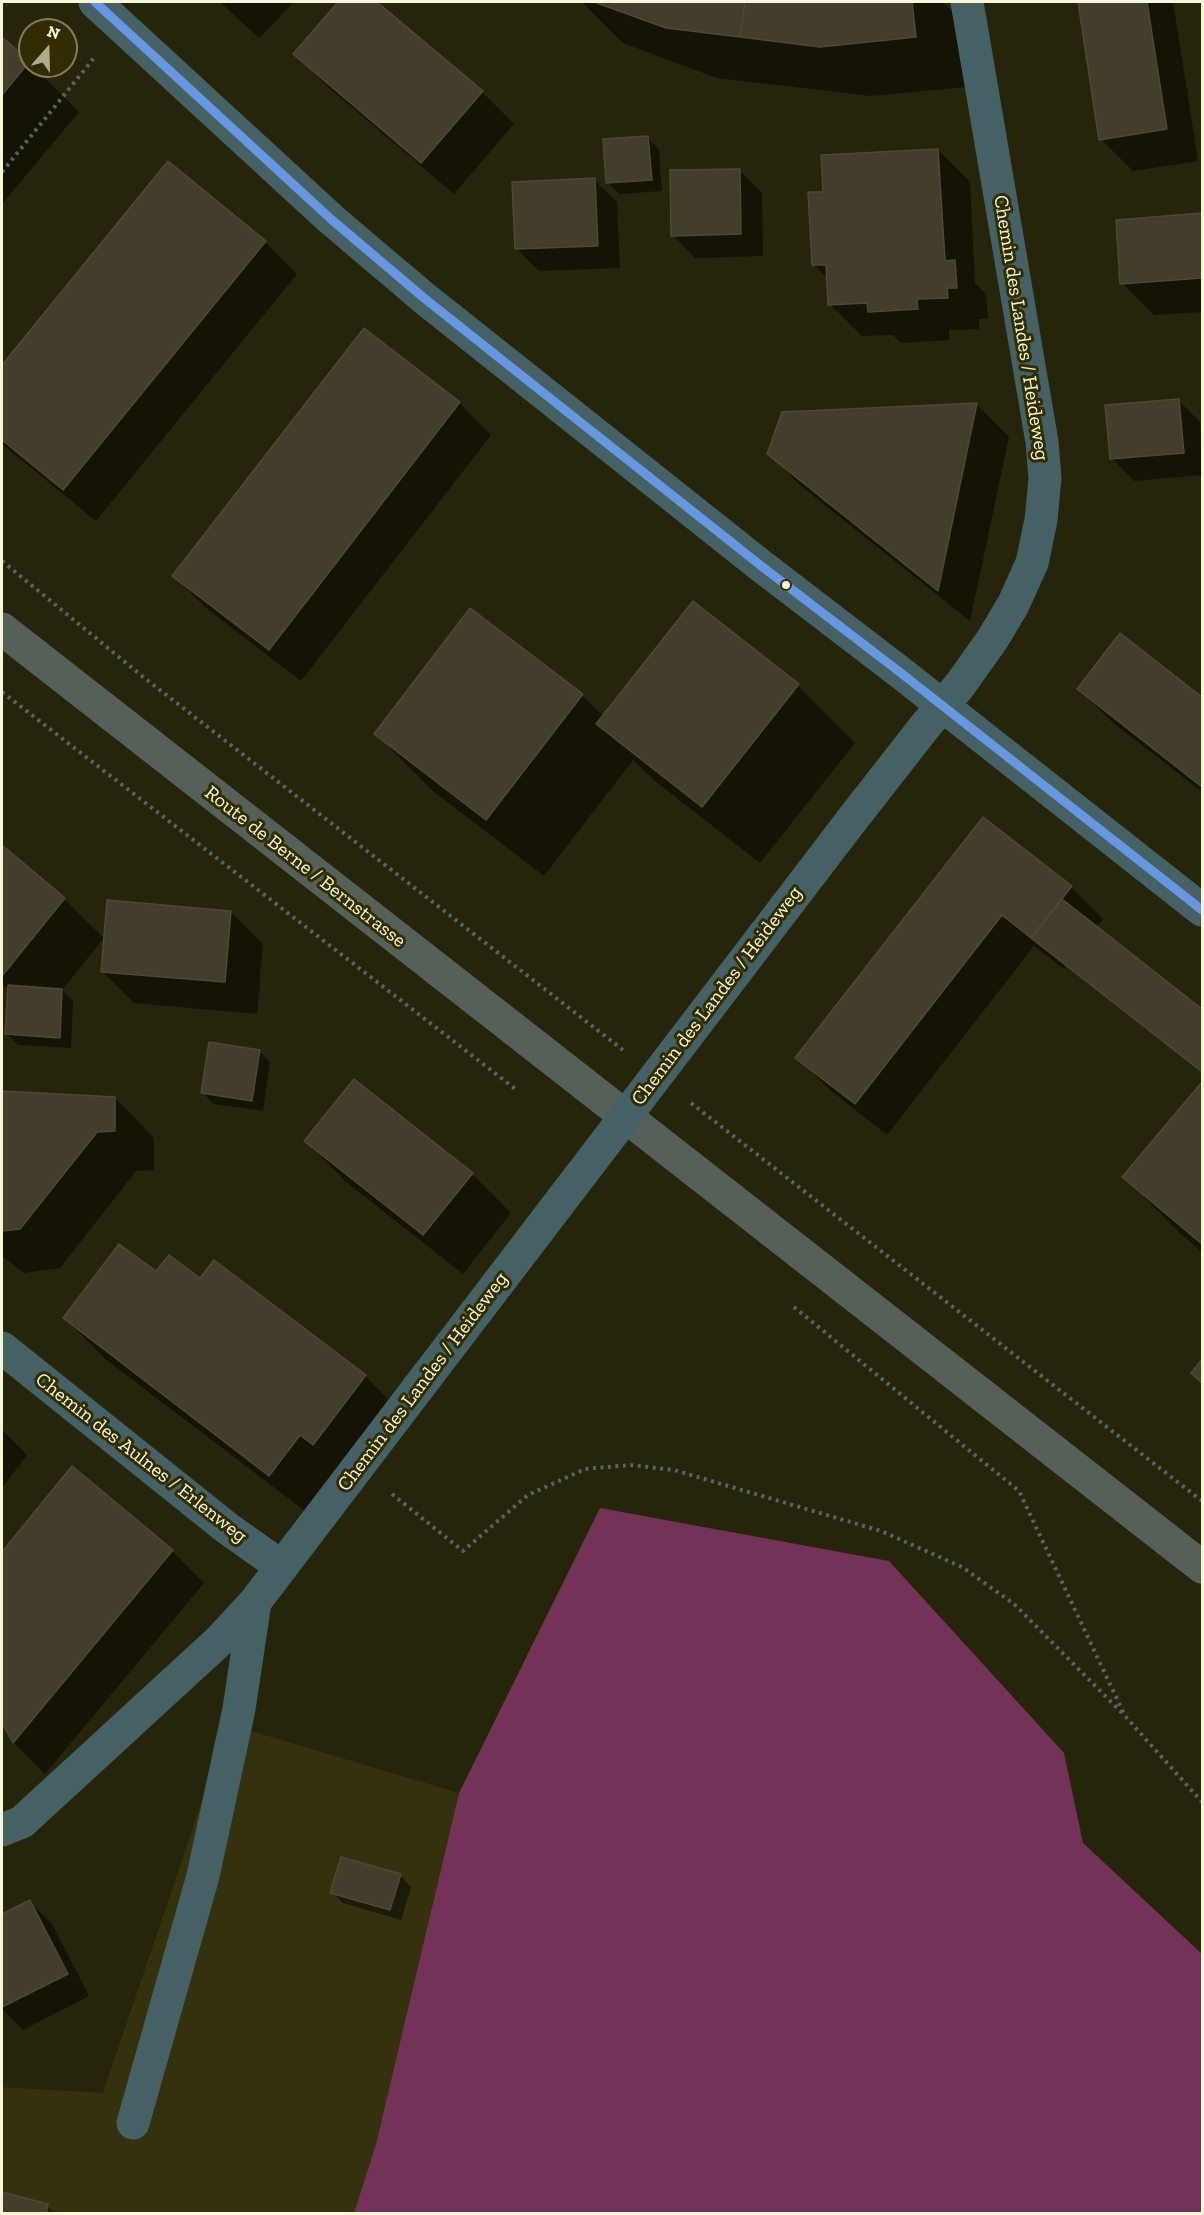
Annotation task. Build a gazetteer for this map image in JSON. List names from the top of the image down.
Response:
{
  "streets": {
    "highway": ["Route de Berne / Bernstrasse"],
    "street": ["Chemin des Landes / Heideweg", "Chemin des Aulnes / Erlenweg"]
  },
  "crossings": [
    ["Chemin des Landes / Heideweg", "Chemin des Aulnes / Erlenweg"]
  ],
  "north": "top"
}
